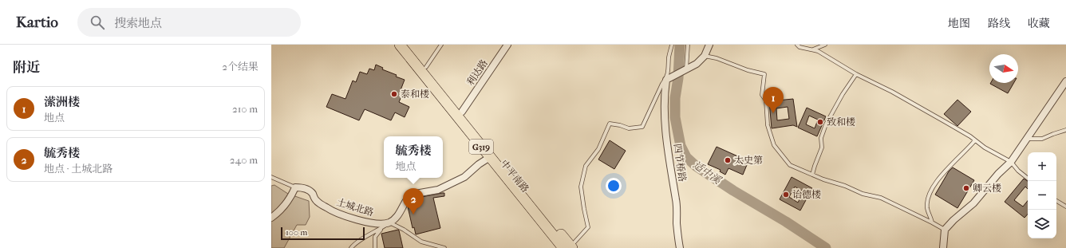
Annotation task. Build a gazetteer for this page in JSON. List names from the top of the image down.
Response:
{
  "streets": {
    "highway": ["G319", "中平南路"],
    "street": ["利达路", "四节桥路", "土城北路"]
  },
  "crossings": [
    ["利达路", "中平南路"],
    ["G319", "中平南路"]
  ],
  "water": ["适中溪"],
  "places": [
    "泰和楼",
    "致和楼",
    "太史第",
    "卿云楼",
    "诒德楼"
  ],
  "scale_bar": "100 m",
  "north": "right",
  "page": {
    "header": "Kartio",
    "search": "搜索地点",
    "nav": ["地图", "路线", "收藏"],
    "heading": ["附近", "2个结果"],
    "list": [
      {
        "mark": "1",
        "name": "潆洲楼",
        "note": "地点",
        "value": "210 m"
      },
      {
        "mark": "2",
        "name": "毓秀楼",
        "note": "地点 · 土城北路",
        "value": "240 m"
      }
    ],
    "pins": ["1", "2"],
    "popup": ["毓秀楼", "地点"],
    "map_buttons": ["+", "−"],
    "scale": "100 m"
  }
}
